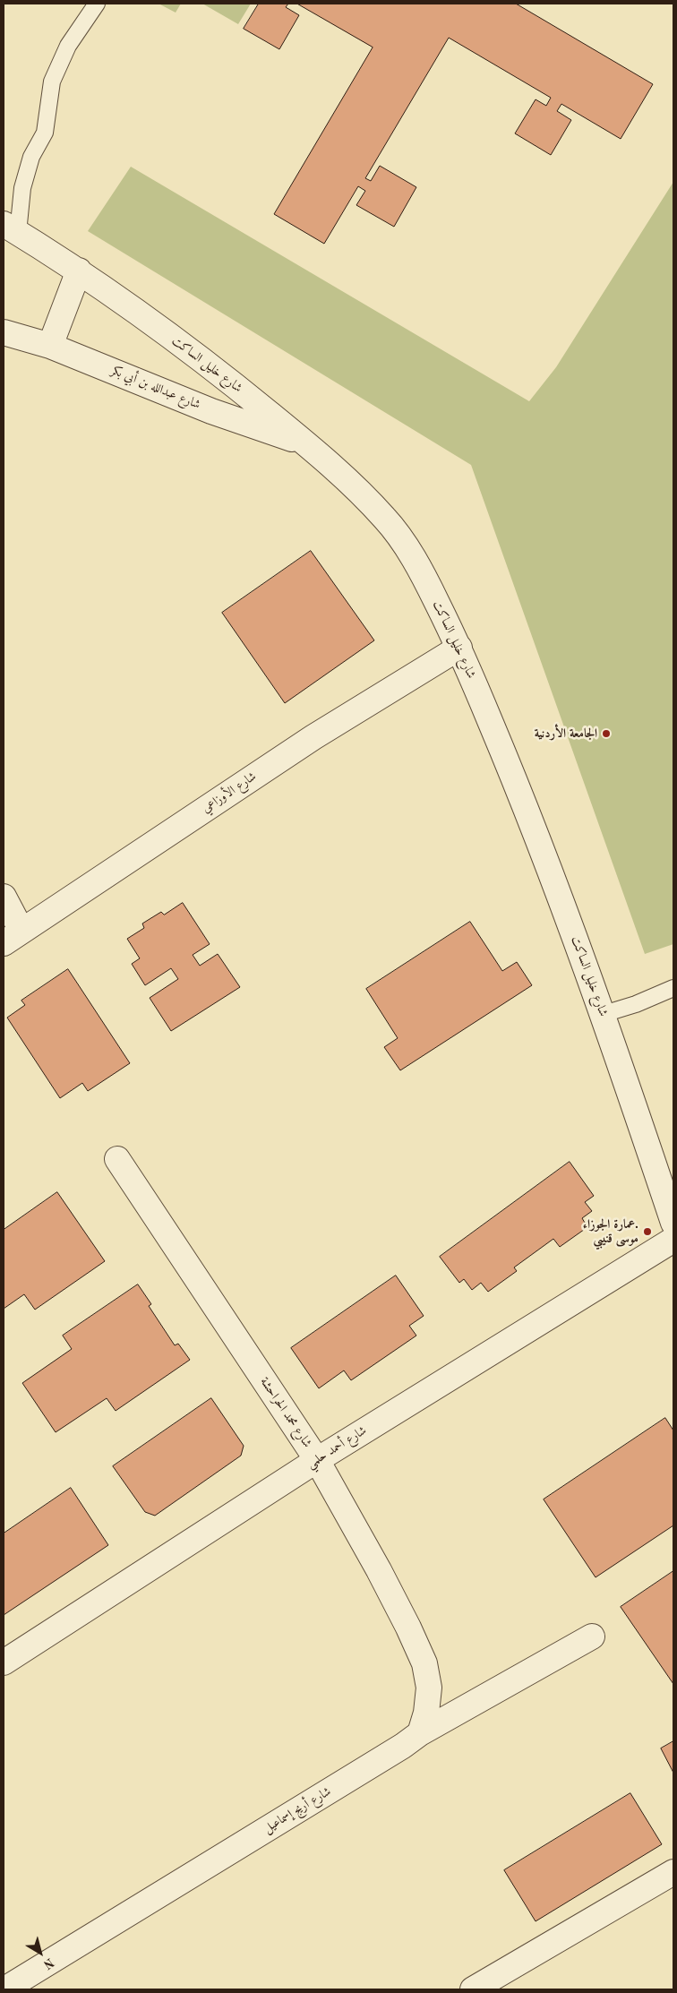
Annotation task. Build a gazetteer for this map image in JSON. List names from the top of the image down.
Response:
{
  "streets": {
    "street": [
      "شارع خليل الساكت",
      "شارع عبدالله بن أبي بكر",
      "شارع الأوزاعي",
      "شارع محمد الحراحشة",
      "شارع أحمد حلمي",
      "شارع أريج إسماعيل"
    ]
  },
  "crossings": [
    ["شارع خليل الساكت", "شارع عبدالله بن أبي بكر"],
    ["شارع خليل الساكت", "شارع الأوزاعي"],
    ["شارع محمد الحراحشة", "شارع أحمد حلمي"],
    ["شارع محمد الحراحشة", "شارع أريج إسماعيل"]
  ],
  "places": ["الجامعة الأردنية", "عمارة الجوزاء. موسى قنيبي"],
  "north": "bottom right"
}
